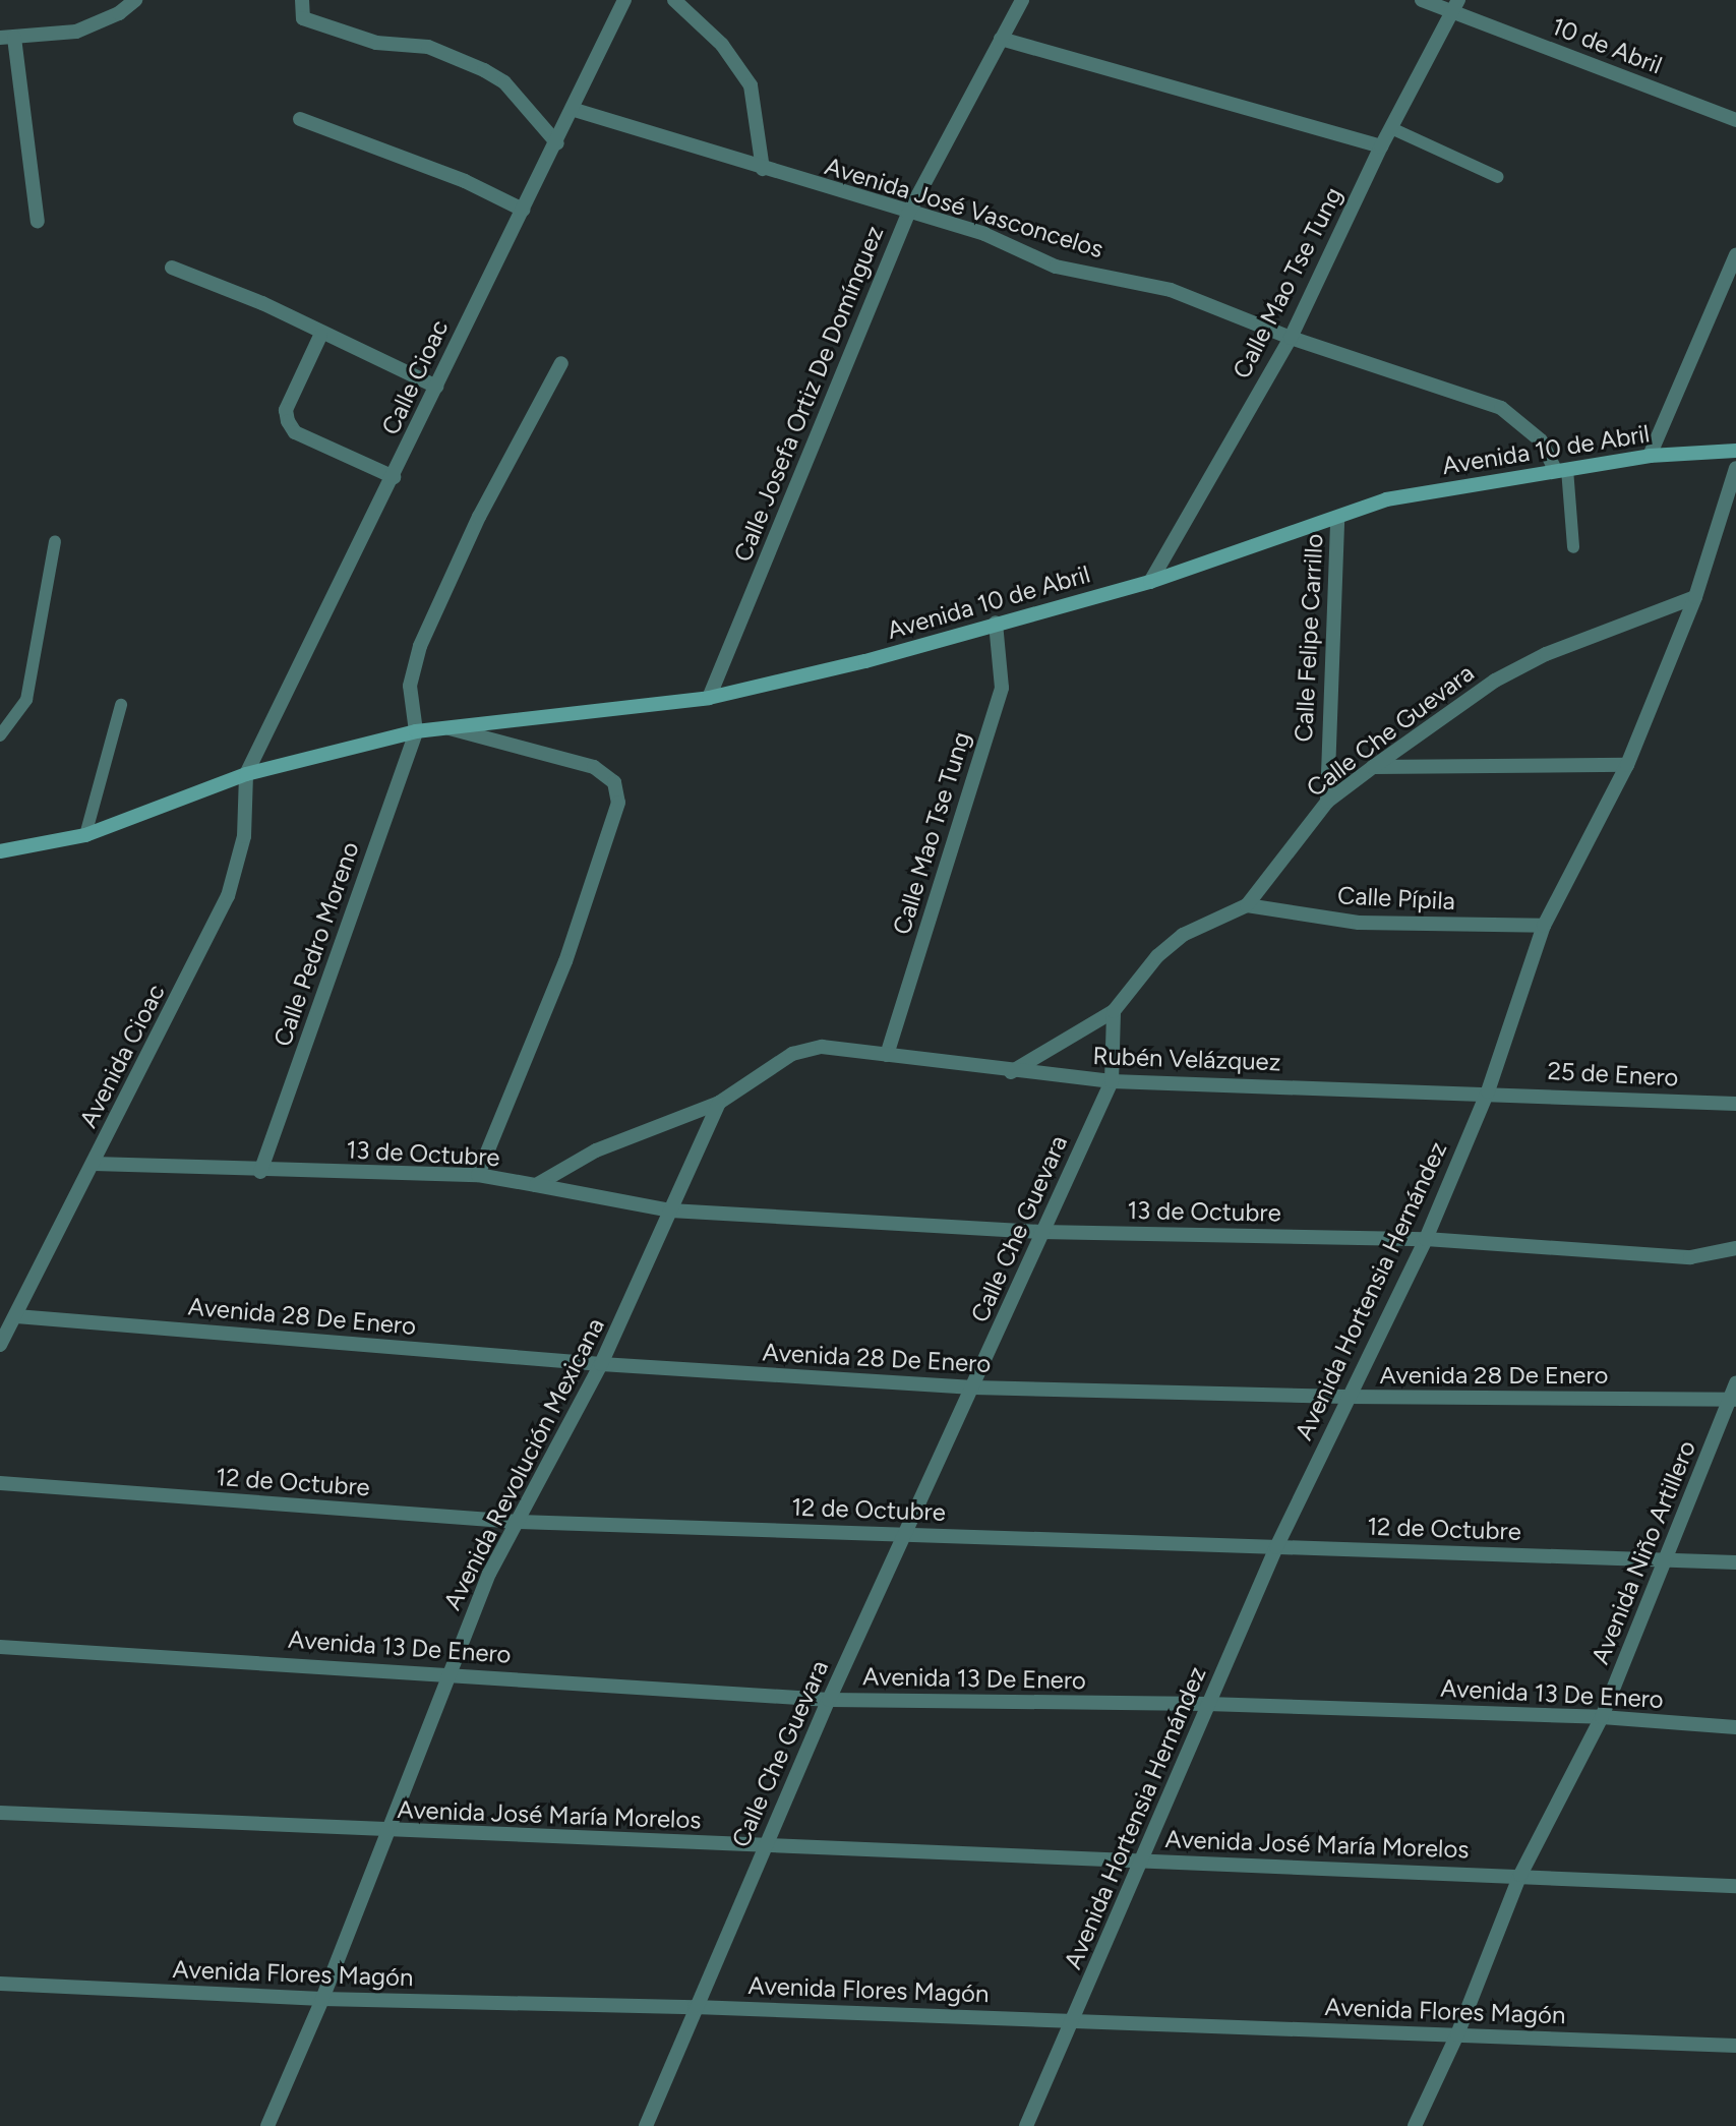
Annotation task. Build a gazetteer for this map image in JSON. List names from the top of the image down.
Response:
{
  "streets": {
    "street": [
      "10 de Abril",
      "Avenida José Vasconcelos",
      "Calle Mao Tse Tung",
      "Calle Cioac",
      "Calle Josefa Ortiz De Domínguez",
      "Avenida 10 de Abril",
      "Calle Felipe Carrillo",
      "Calle Che Guevara",
      "Calle Pípila",
      "Calle Pedro Moreno",
      "Avenida Cioac",
      "Rubén Velázquez",
      "25 de Enero",
      "13 de Octubre",
      "Avenida Hortensia Hernández",
      "Avenida 28 De Enero",
      "Avenida Revolución Mexicana",
      "12 de Octubre",
      "Avenida Niño Artillero",
      "Avenida 13 De Enero",
      "Avenida José María Morelos",
      "Avenida Flores Magón"
    ]
  },
  "crossings": [
    ["10 de Abril", "Calle Mao Tse Tung"],
    ["Avenida José Vasconcelos", "Calle Mao Tse Tung"],
    ["Avenida José Vasconcelos", "Calle Cioac"],
    ["Avenida José Vasconcelos", "Calle Josefa Ortiz De Domínguez"],
    ["Avenida José Vasconcelos", "Avenida 10 de Abril"],
    ["Calle Mao Tse Tung", "Avenida 10 de Abril"],
    ["Calle Mao Tse Tung", "Rubén Velázquez"],
    ["Calle Cioac", "Avenida 10 de Abril"],
    ["Calle Cioac", "Avenida Cioac"],
    ["Calle Josefa Ortiz De Domínguez", "Avenida 10 de Abril"],
    ["Avenida 10 de Abril", "Calle Felipe Carrillo"],
    ["Avenida 10 de Abril", "Calle Pedro Moreno"],
    ["Avenida 10 de Abril", "Avenida Cioac"],
    ["Calle Felipe Carrillo", "Calle Che Guevara"],
    ["Calle Che Guevara", "Calle Pípila"],
    ["Calle Che Guevara", "Rubén Velázquez"],
    ["Calle Che Guevara", "13 de Octubre"],
    ["Calle Che Guevara", "Avenida Hortensia Hernández"],
    ["Calle Che Guevara", "Avenida 28 De Enero"],
    ["Calle Che Guevara", "12 de Octubre"],
    ["Calle Che Guevara", "Avenida 13 De Enero"],
    ["Calle Che Guevara", "Avenida José María Morelos"],
    ["Calle Che Guevara", "Avenida Flores Magón"],
    ["Calle Pípila", "Avenida Hortensia Hernández"],
    ["Calle Pedro Moreno", "13 de Octubre"],
    ["Avenida Cioac", "13 de Octubre"],
    ["Avenida Cioac", "Avenida 28 De Enero"],
    ["Rubén Velázquez", "25 de Enero"],
    ["Rubén Velázquez", "Avenida Hortensia Hernández"],
    ["25 de Enero", "Avenida Hortensia Hernández"],
    ["13 de Octubre", "Avenida Hortensia Hernández"],
    ["13 de Octubre", "Avenida Revolución Mexicana"],
    ["Avenida Hortensia Hernández", "Avenida 28 De Enero"],
    ["Avenida Hortensia Hernández", "12 de Octubre"],
    ["Avenida Hortensia Hernández", "Avenida 13 De Enero"],
    ["Avenida Hortensia Hernández", "Avenida José María Morelos"],
    ["Avenida Hortensia Hernández", "Avenida Flores Magón"],
    ["Avenida 28 De Enero", "Avenida Revolución Mexicana"],
    ["Avenida 28 De Enero", "Avenida Niño Artillero"],
    ["Avenida Revolución Mexicana", "12 de Octubre"],
    ["Avenida Revolución Mexicana", "Avenida 13 De Enero"],
    ["Avenida Revolución Mexicana", "Avenida José María Morelos"],
    ["Avenida Revolución Mexicana", "Avenida Flores Magón"],
    ["12 de Octubre", "Avenida Niño Artillero"],
    ["Avenida Niño Artillero", "Avenida 13 De Enero"],
    ["Avenida Niño Artillero", "Avenida José María Morelos"],
    ["Avenida Niño Artillero", "Avenida Flores Magón"]
  ]
}
